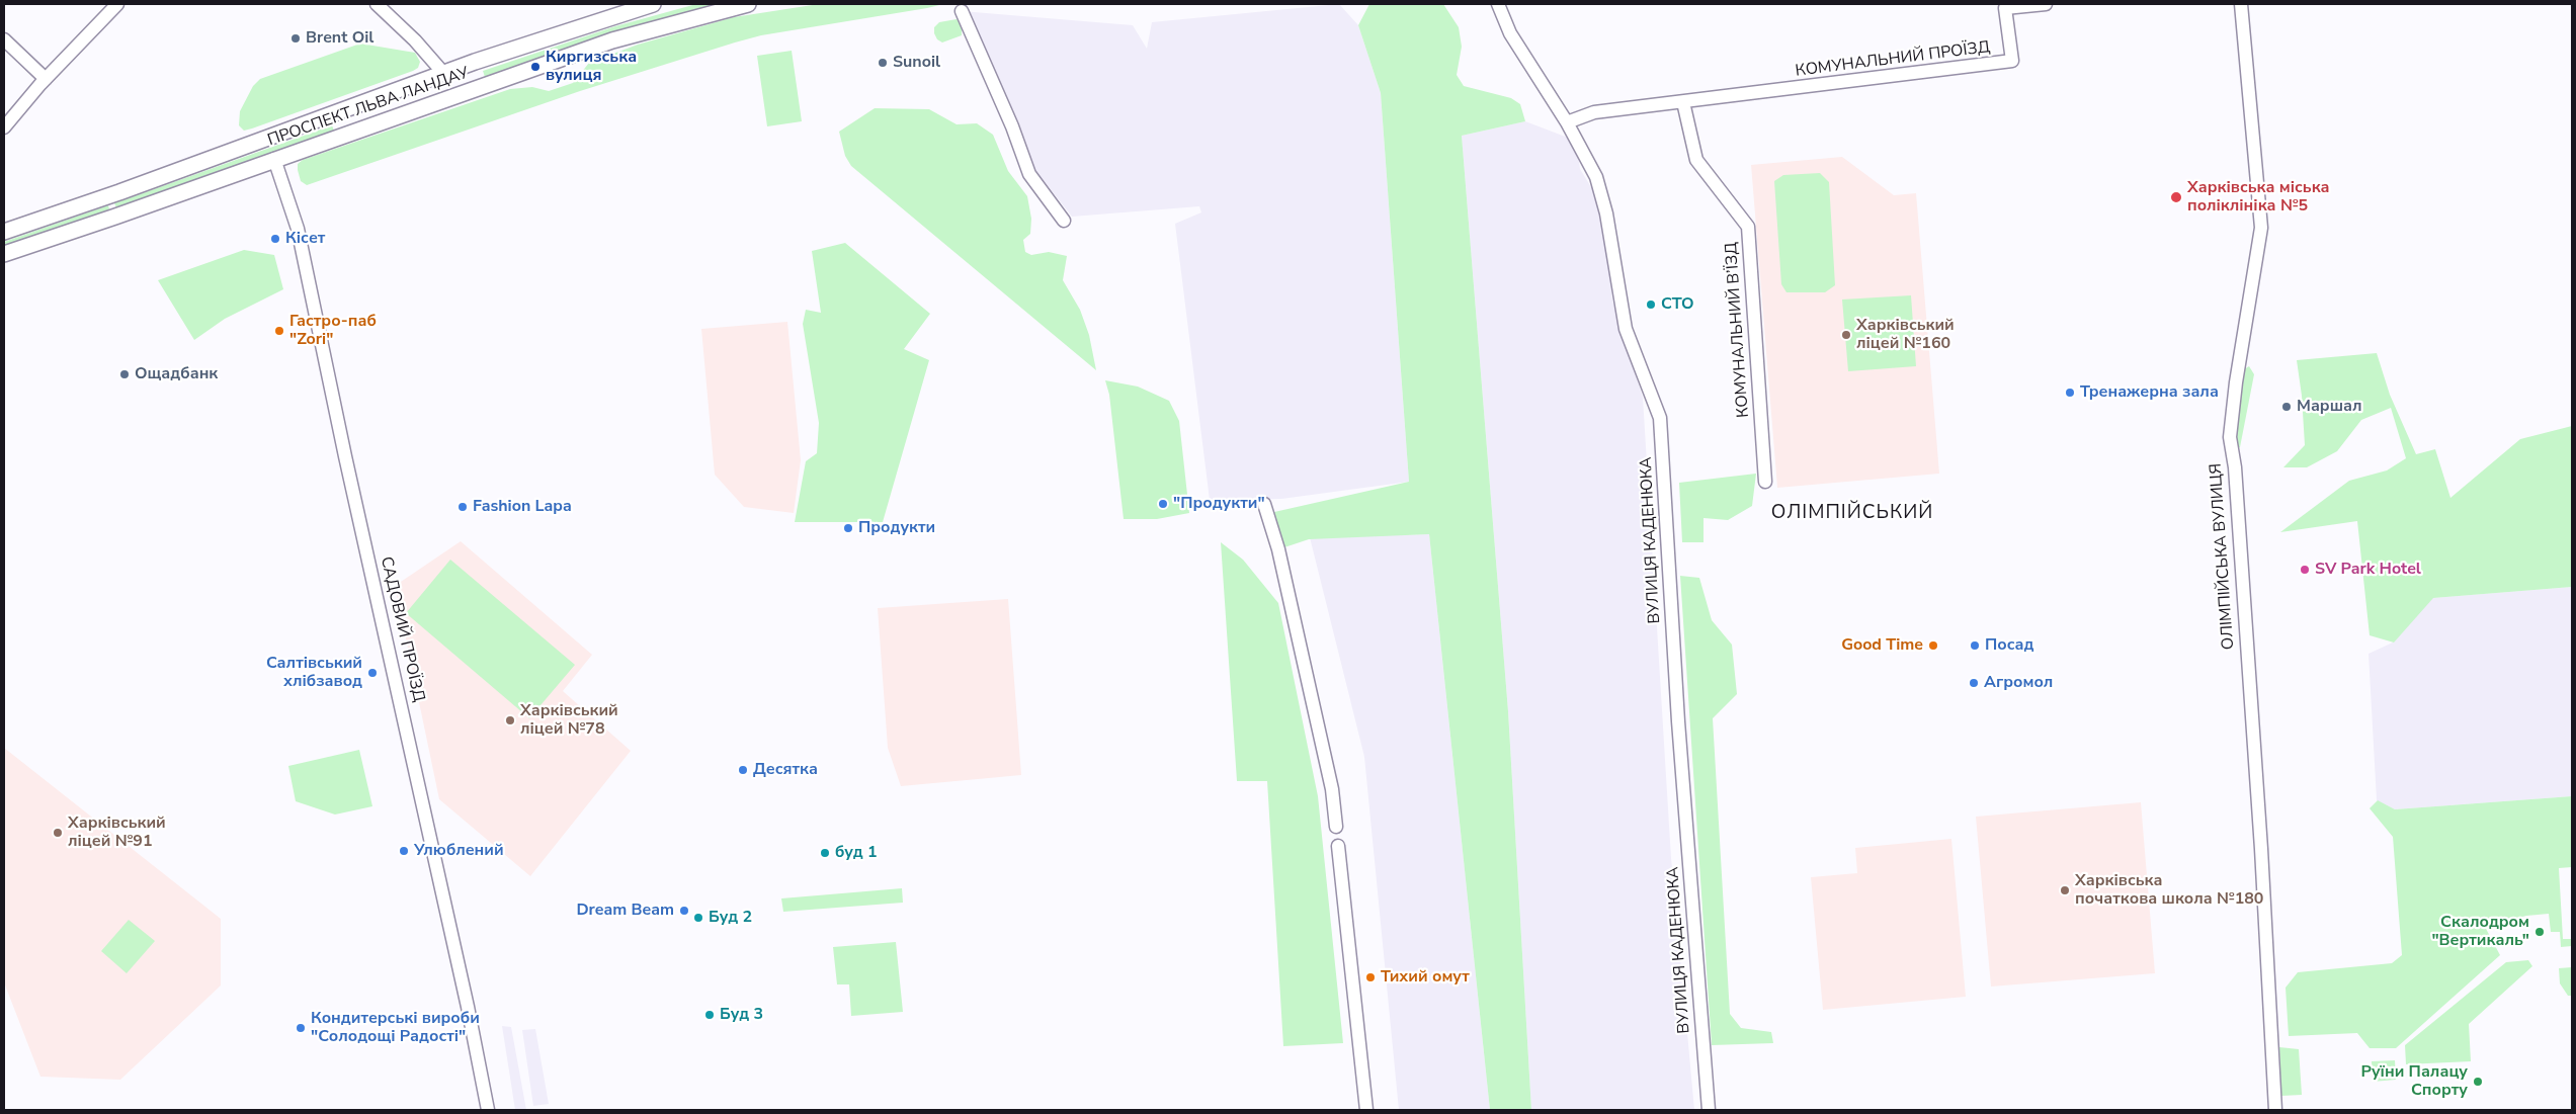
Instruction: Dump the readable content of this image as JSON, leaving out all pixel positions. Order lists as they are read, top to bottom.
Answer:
{
  "streets": {
    "main road": ["ПРОСПЕКТ ЛЬВА ЛАНДАУ"],
    "street": [
      "КОМУНАЛЬНИЙ ПРОЇЗД",
      "КОМУНАЛЬНИЙ В’ЇЗД",
      "ВУЛИЦЯ КАДЕНЮКА",
      "ОЛІМПІЙСЬКА ВУЛИЦЯ",
      "САДОВИЙ ПРОЇЗД"
    ]
  },
  "crossings": [
    ["КОМУНАЛЬНИЙ ПРОЇЗД", "КОМУНАЛЬНИЙ В’ЇЗД"],
    ["ПРОСПЕКТ ЛЬВА ЛАНДАУ", "САДОВИЙ ПРОЇЗД"]
  ],
  "districts": ["ОЛІМПІЙСЬКИЙ"],
  "places": [
    "Brent Oil",
    "Sunoil",
    "Киргизська вулиця",
    "Харківська міська поліклініка №5",
    "Кісет",
    "СТО",
    "Гастро-паб \"Zori\"",
    "Харківський ліцей №160",
    "Ощадбанк",
    "Тренажерна зала",
    "Маршал",
    "\"Продукти\"",
    "Fashion Lapa",
    "Продукти",
    "SV Park Hotel",
    "Good Time",
    "Посад",
    "Салтівський хлібзавод",
    "Агромол",
    "Харківський ліцей №78",
    "Десятка",
    "Харківський ліцей №91",
    "Улюблений",
    "буд 1",
    "Харківська початкова школа №180",
    "Dream Beam",
    "Буд 2",
    "Скалодром \"Вертикаль\"",
    "Тихий омут",
    "Буд 3",
    "Кондитерські вироби \"Солодощі Радості\"",
    "Руїни Палацу Спорту"
  ]
}
